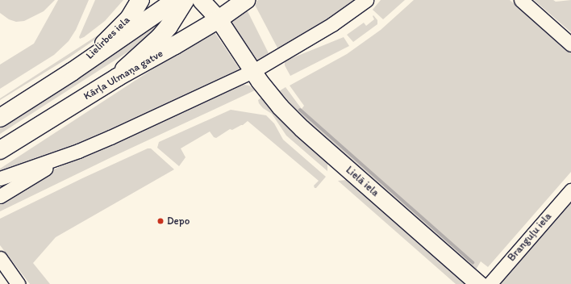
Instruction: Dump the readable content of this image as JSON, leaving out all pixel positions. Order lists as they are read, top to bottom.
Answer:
{
  "streets": {
    "main road": ["Lielirbes iela", "Kārļa Ulmaņa gatve"],
    "street": ["Lielā iela", "Branguļu iela"]
  },
  "crossings": [
    ["Kārļa Ulmaņa gatve", "Lielā iela"]
  ],
  "places": ["Depo"]
}
